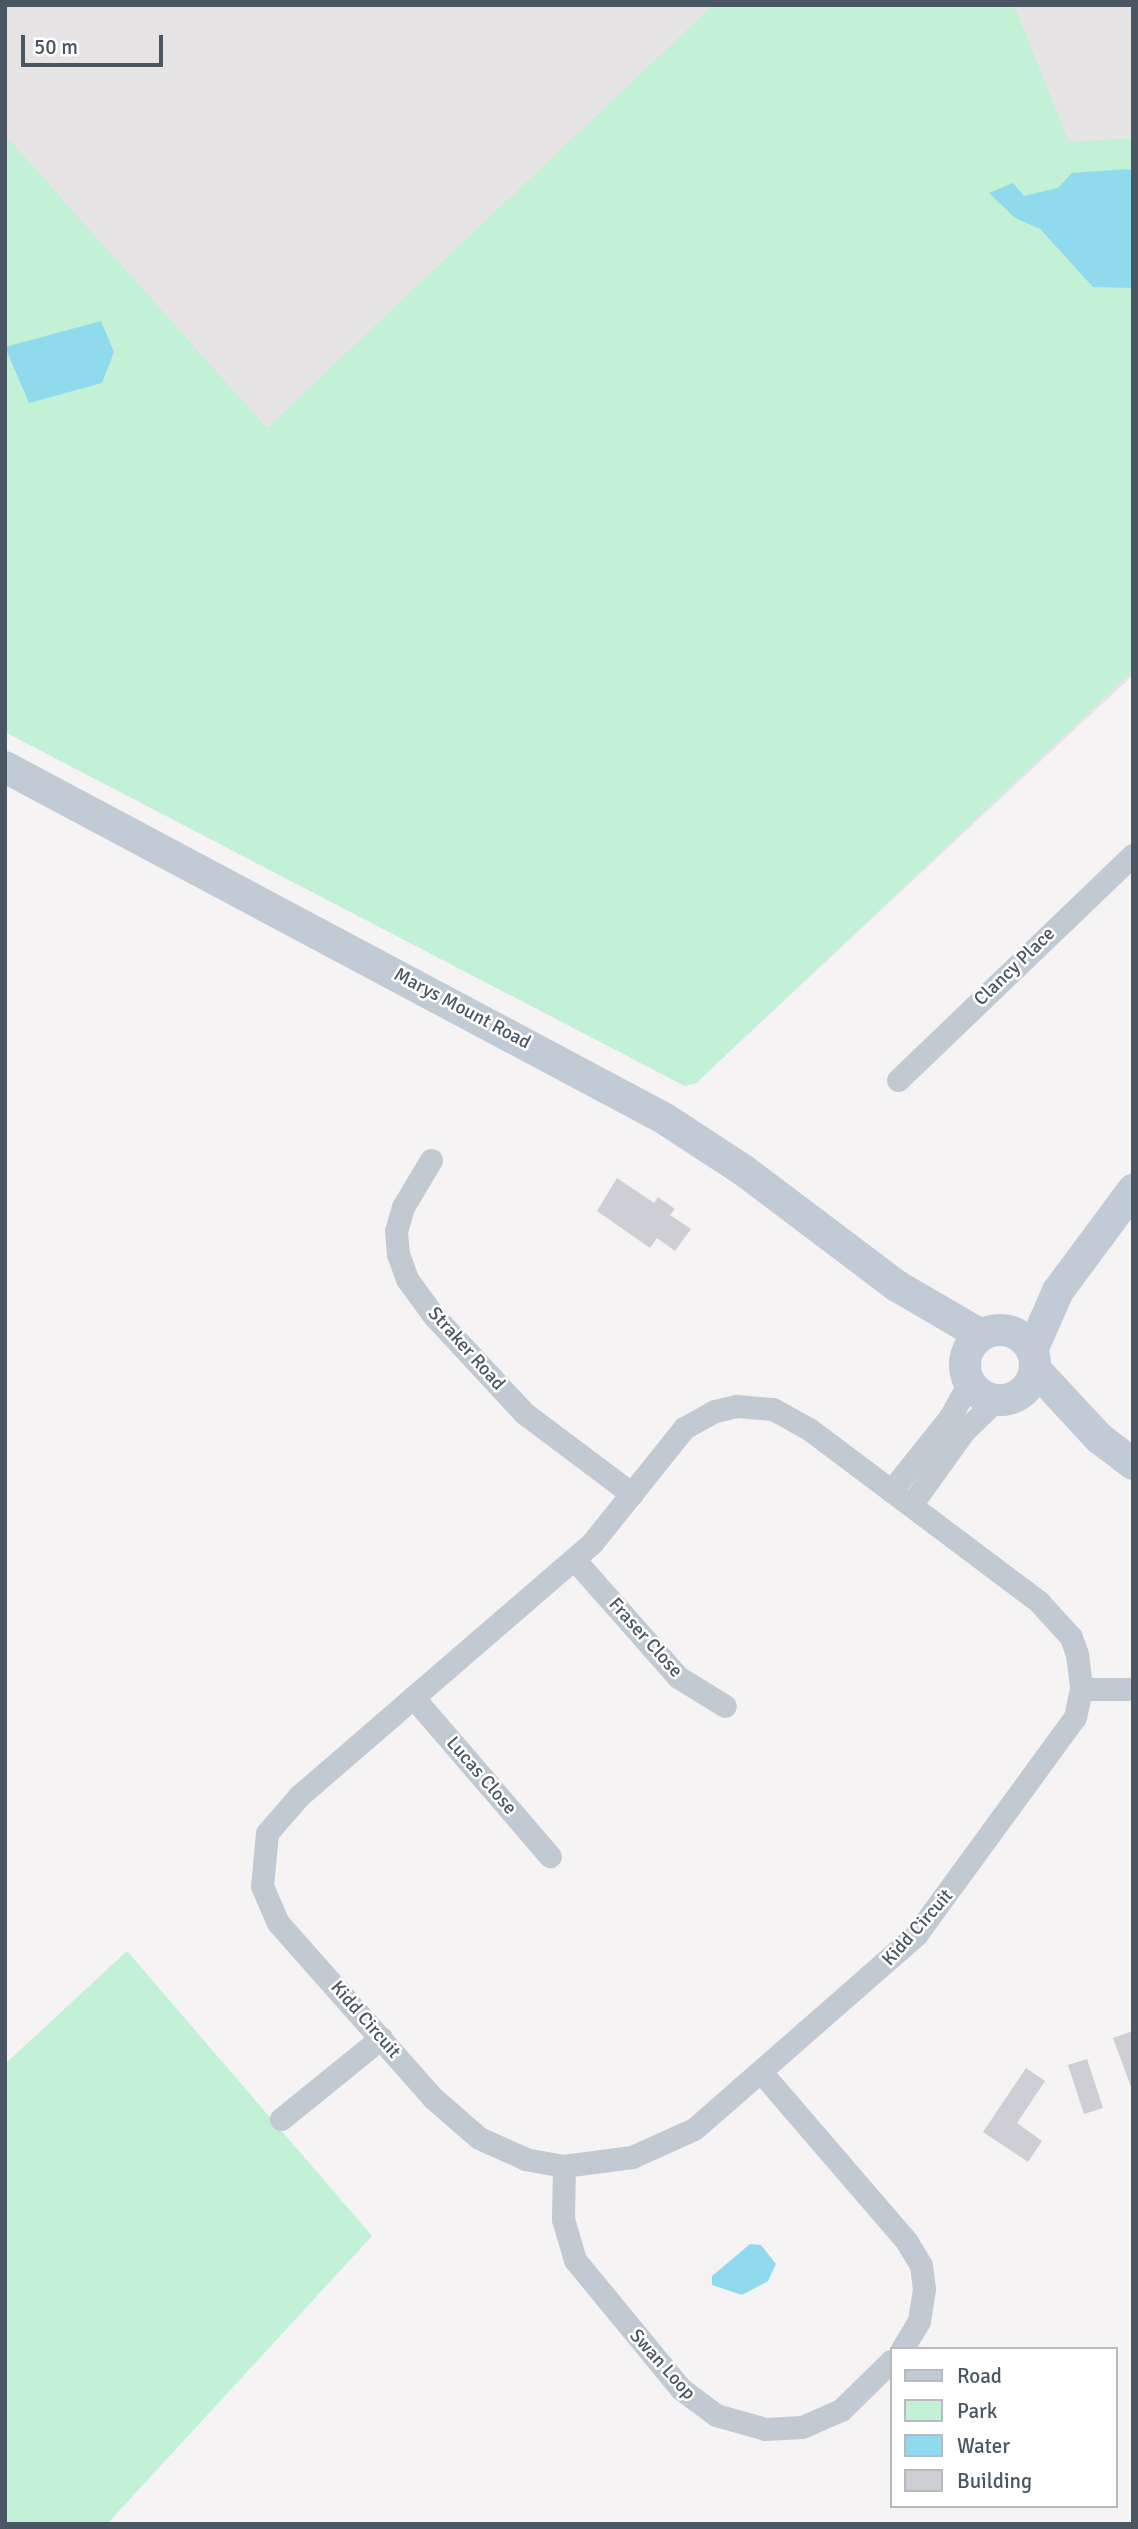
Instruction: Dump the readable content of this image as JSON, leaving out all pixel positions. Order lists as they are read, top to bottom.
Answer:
{
  "streets": {
    "street": [
      "Clancy Place",
      "Marys Mount Road",
      "Straker Road",
      "Fraser Close",
      "Lucas Close",
      "Kidd Circuit",
      "Swan Loop"
    ]
  },
  "crossings": [
    ["Straker Road", "Kidd Circuit"],
    ["Fraser Close", "Kidd Circuit"],
    ["Lucas Close", "Kidd Circuit"],
    ["Kidd Circuit", "Swan Loop"]
  ],
  "legend": [
    "Road",
    "Park",
    "Water",
    "Building"
  ],
  "scale_bar": "50 m"
}
